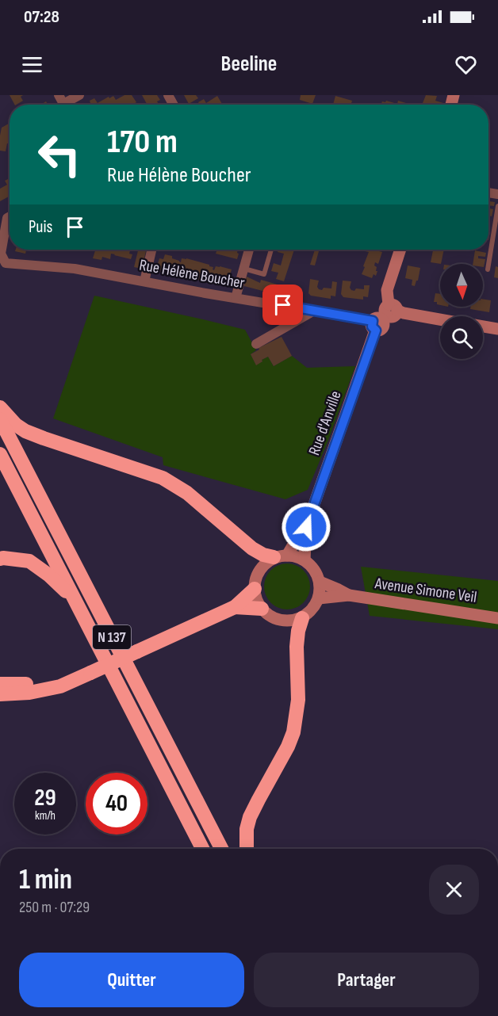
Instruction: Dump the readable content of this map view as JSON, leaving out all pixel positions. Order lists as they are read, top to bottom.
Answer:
{
  "streets": {
    "highway": ["N 137"],
    "street": ["Rue Hélène Boucher", "Rue d'Anville", "Avenue Simone Veil"]
  },
  "crossings": [
    ["Rue Hélène Boucher", "Rue d'Anville"],
    ["Rue d'Anville", "Avenue Simone Veil"]
  ],
  "north": "bottom",
  "page": {
    "status": "07:28",
    "header": "Beeline",
    "turn": ["170 m", "Rue Hélène Boucher"],
    "then": "Puis",
    "speed": "29 km/h",
    "limit": "40",
    "heading": ["1 min", "250 m · 07:29"],
    "buttons": ["Quitter", "Partager"]
  }
}
